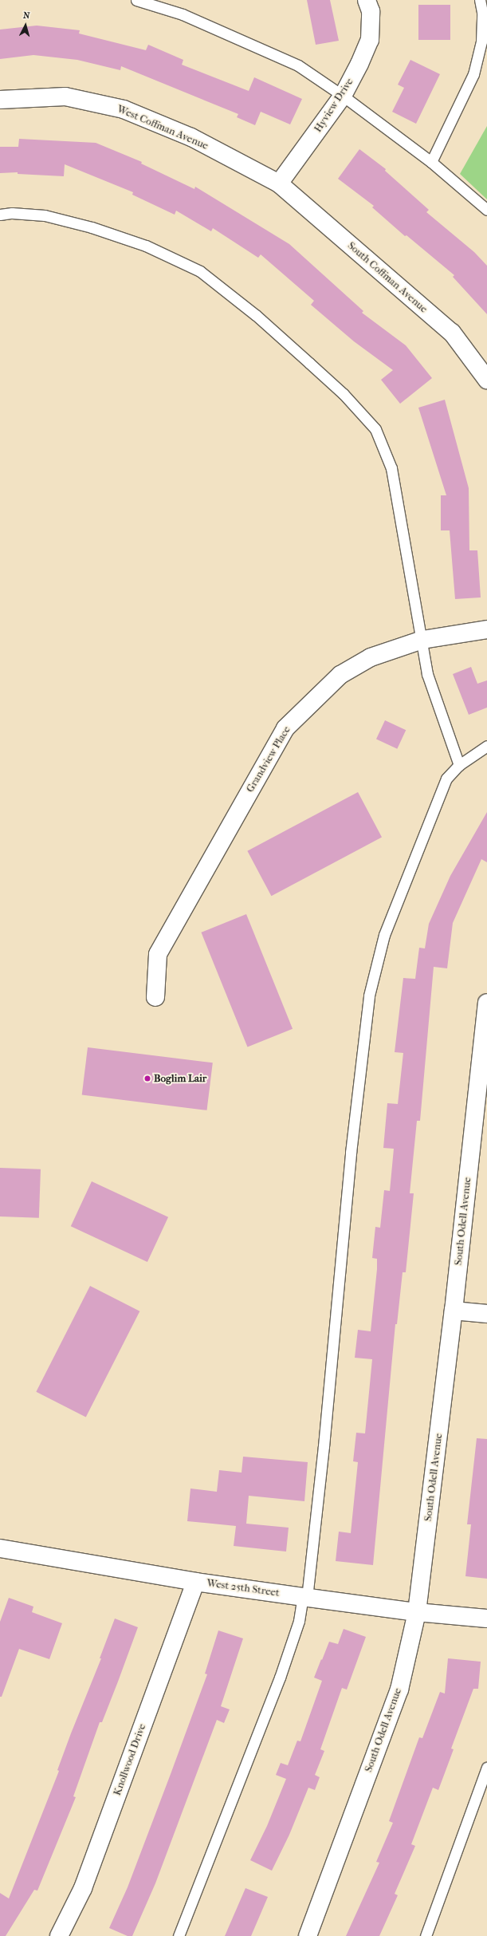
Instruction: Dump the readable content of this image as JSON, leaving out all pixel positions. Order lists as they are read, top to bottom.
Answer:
{
  "streets": {
    "street": [
      "Hyview Drive",
      "West Coffman Avenue",
      "South Coffman Avenue",
      "Grandview Place",
      "South Odell Avenue",
      "West 25th Street",
      "Knollwood Drive"
    ]
  },
  "crossings": [
    ["Hyview Drive", "West Coffman Avenue"],
    ["Hyview Drive", "South Coffman Avenue"],
    ["West Coffman Avenue", "South Coffman Avenue"],
    ["South Odell Avenue", "West 25th Street"],
    ["West 25th Street", "Knollwood Drive"]
  ],
  "places": ["Boglim Lair"],
  "north": "top"
}
